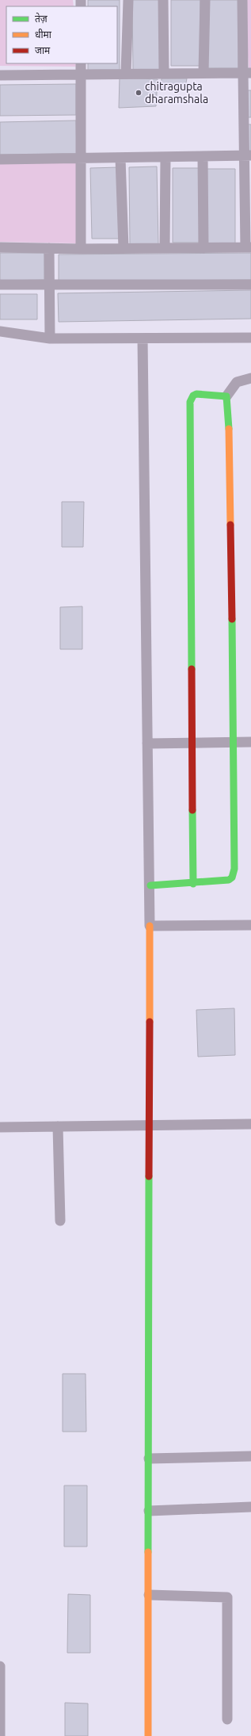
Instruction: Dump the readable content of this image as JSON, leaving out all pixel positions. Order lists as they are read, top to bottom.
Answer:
{
  "places": ["chitragupta dharamshala"],
  "legend": ["तेज़", "धीमा", "जाम"]
}
